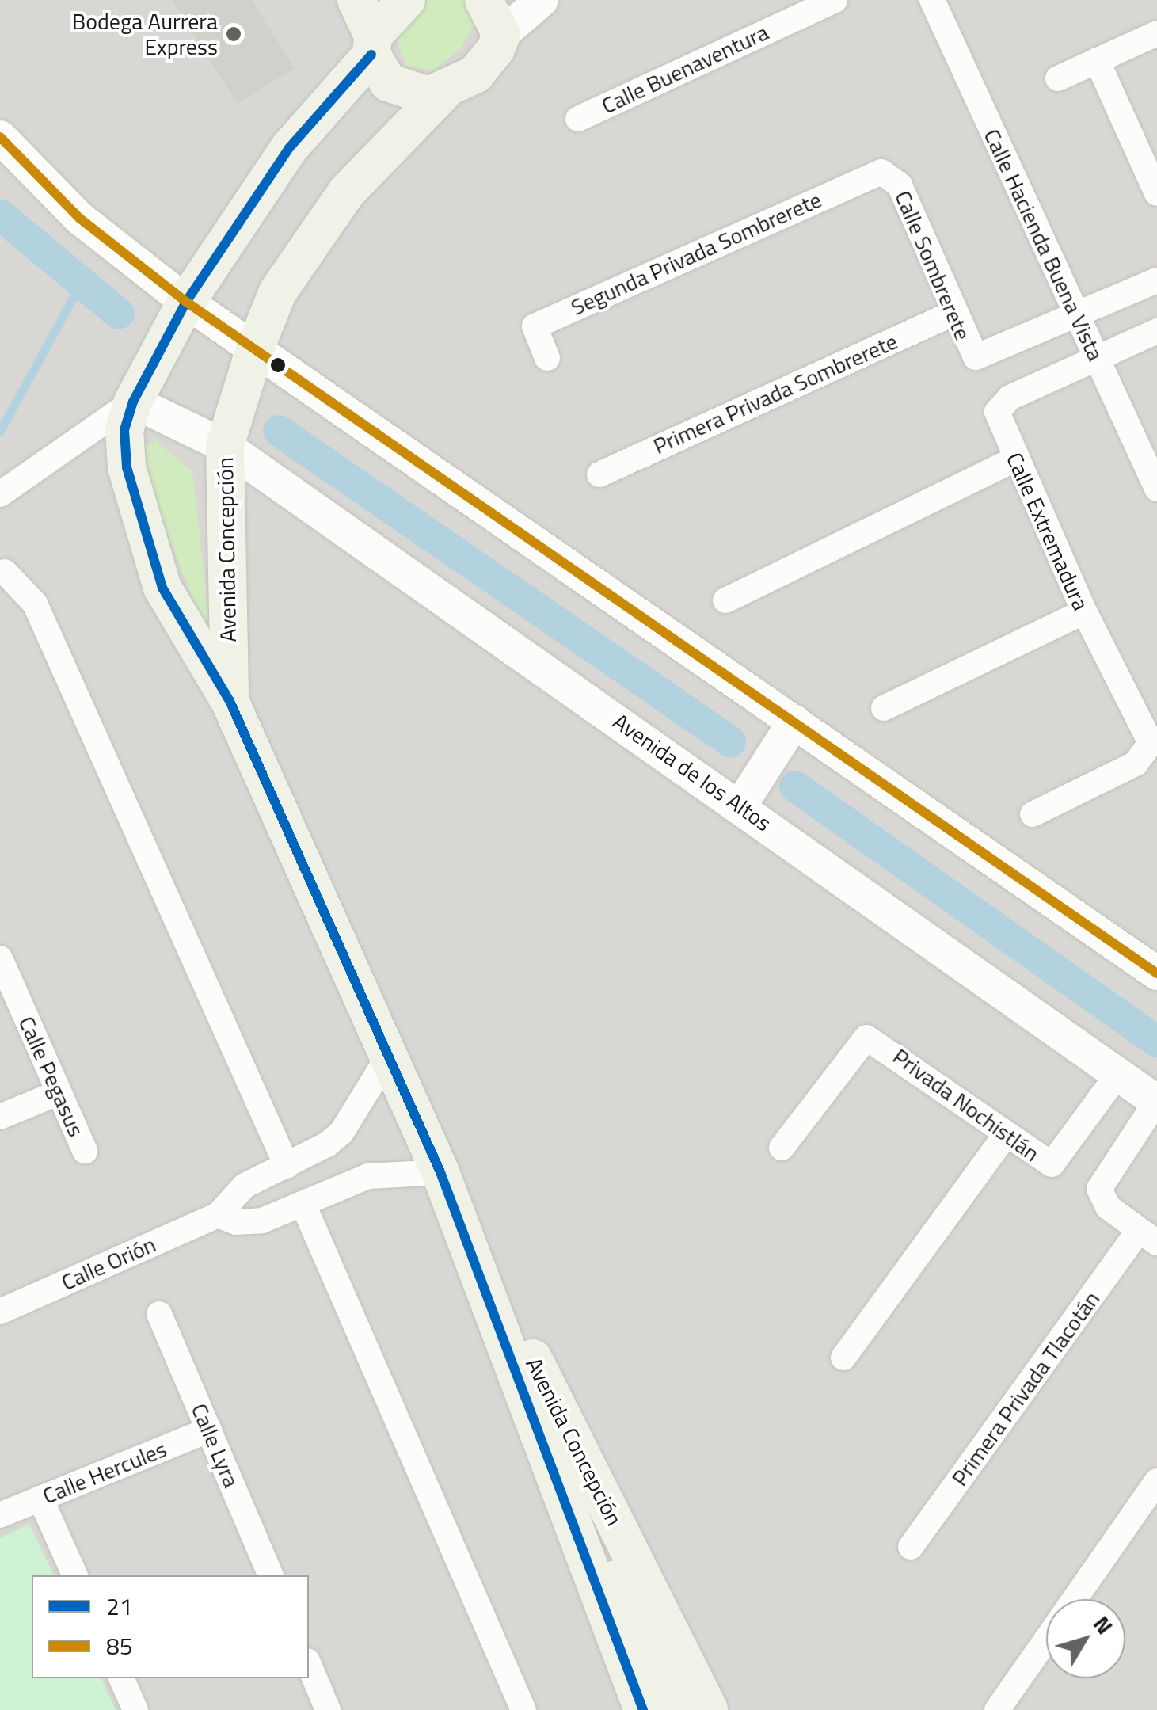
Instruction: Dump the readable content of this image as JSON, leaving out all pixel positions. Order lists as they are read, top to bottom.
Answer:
{
  "streets": {
    "main road": ["Avenida Concepción"],
    "street": [
      "Calle Buenaventura",
      "Calle Hacienda Buena Vista",
      "Segunda Privada Sombrerete",
      "Calle Sombrerete",
      "Primera Privada Sombrerete",
      "Calle Extremadura",
      "Avenida de los Altos",
      "Calle Pegasus",
      "Privada Nochistlán",
      "Calle Orión",
      "Primera Privada Tlacotán",
      "Calle Lyra",
      "Calle Hercules"
    ]
  },
  "crossings": [
    ["Calle Hacienda Buena Vista", "Calle Sombrerete"],
    ["Calle Hacienda Buena Vista", "Calle Extremadura"],
    ["Segunda Privada Sombrerete", "Calle Sombrerete"],
    ["Calle Sombrerete", "Primera Privada Sombrerete"],
    ["Avenida Concepción", "Avenida de los Altos"],
    ["Avenida Concepción", "Calle Orión"],
    ["Avenida de los Altos", "Privada Nochistlán"],
    ["Calle Lyra", "Calle Hercules"]
  ],
  "places": ["Bodega Aurrera Express"],
  "lines": ["transit line 21", "transit line 85"],
  "legend": ["21", "85"],
  "north": "top right"
}
